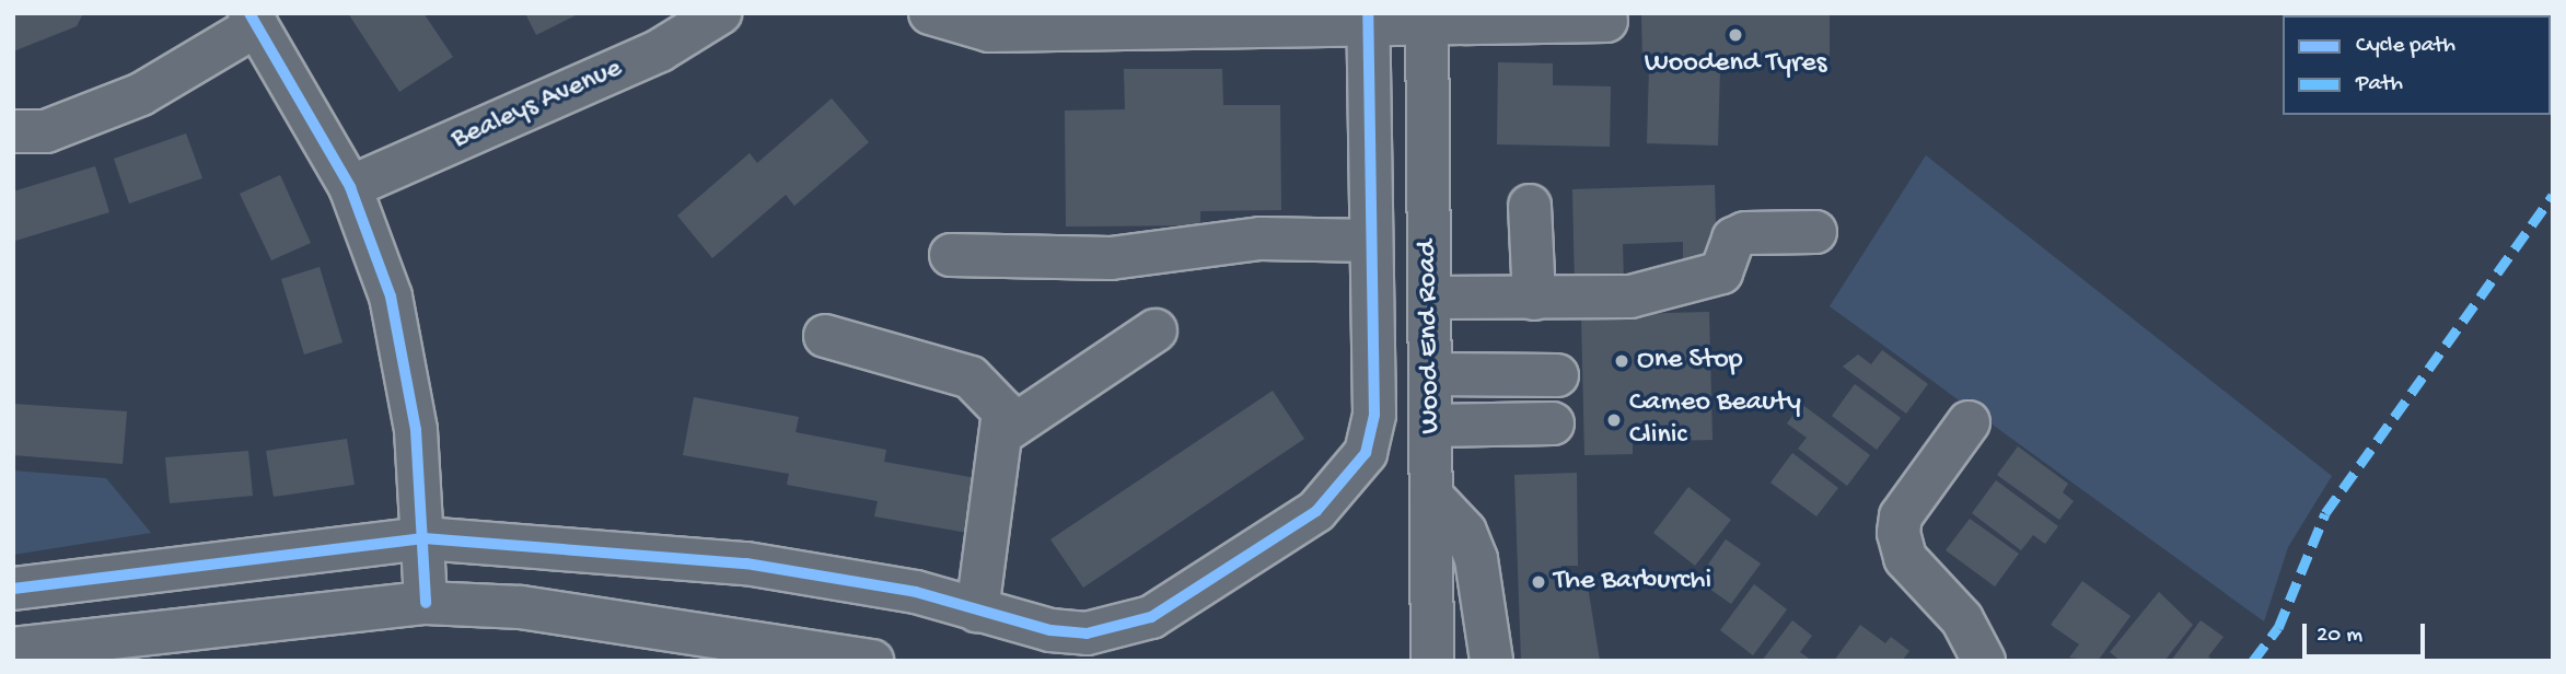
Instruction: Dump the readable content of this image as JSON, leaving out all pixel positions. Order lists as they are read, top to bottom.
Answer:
{
  "streets": {
    "street": ["Bealeys Avenue", "Wood End Road"]
  },
  "places": [
    "Woodend Tyres",
    "One Stop",
    "Cameo Beauty Clinic",
    "The Barburchi"
  ],
  "legend": ["Cycle path", "Path"],
  "scale_bar": "20 m"
}
